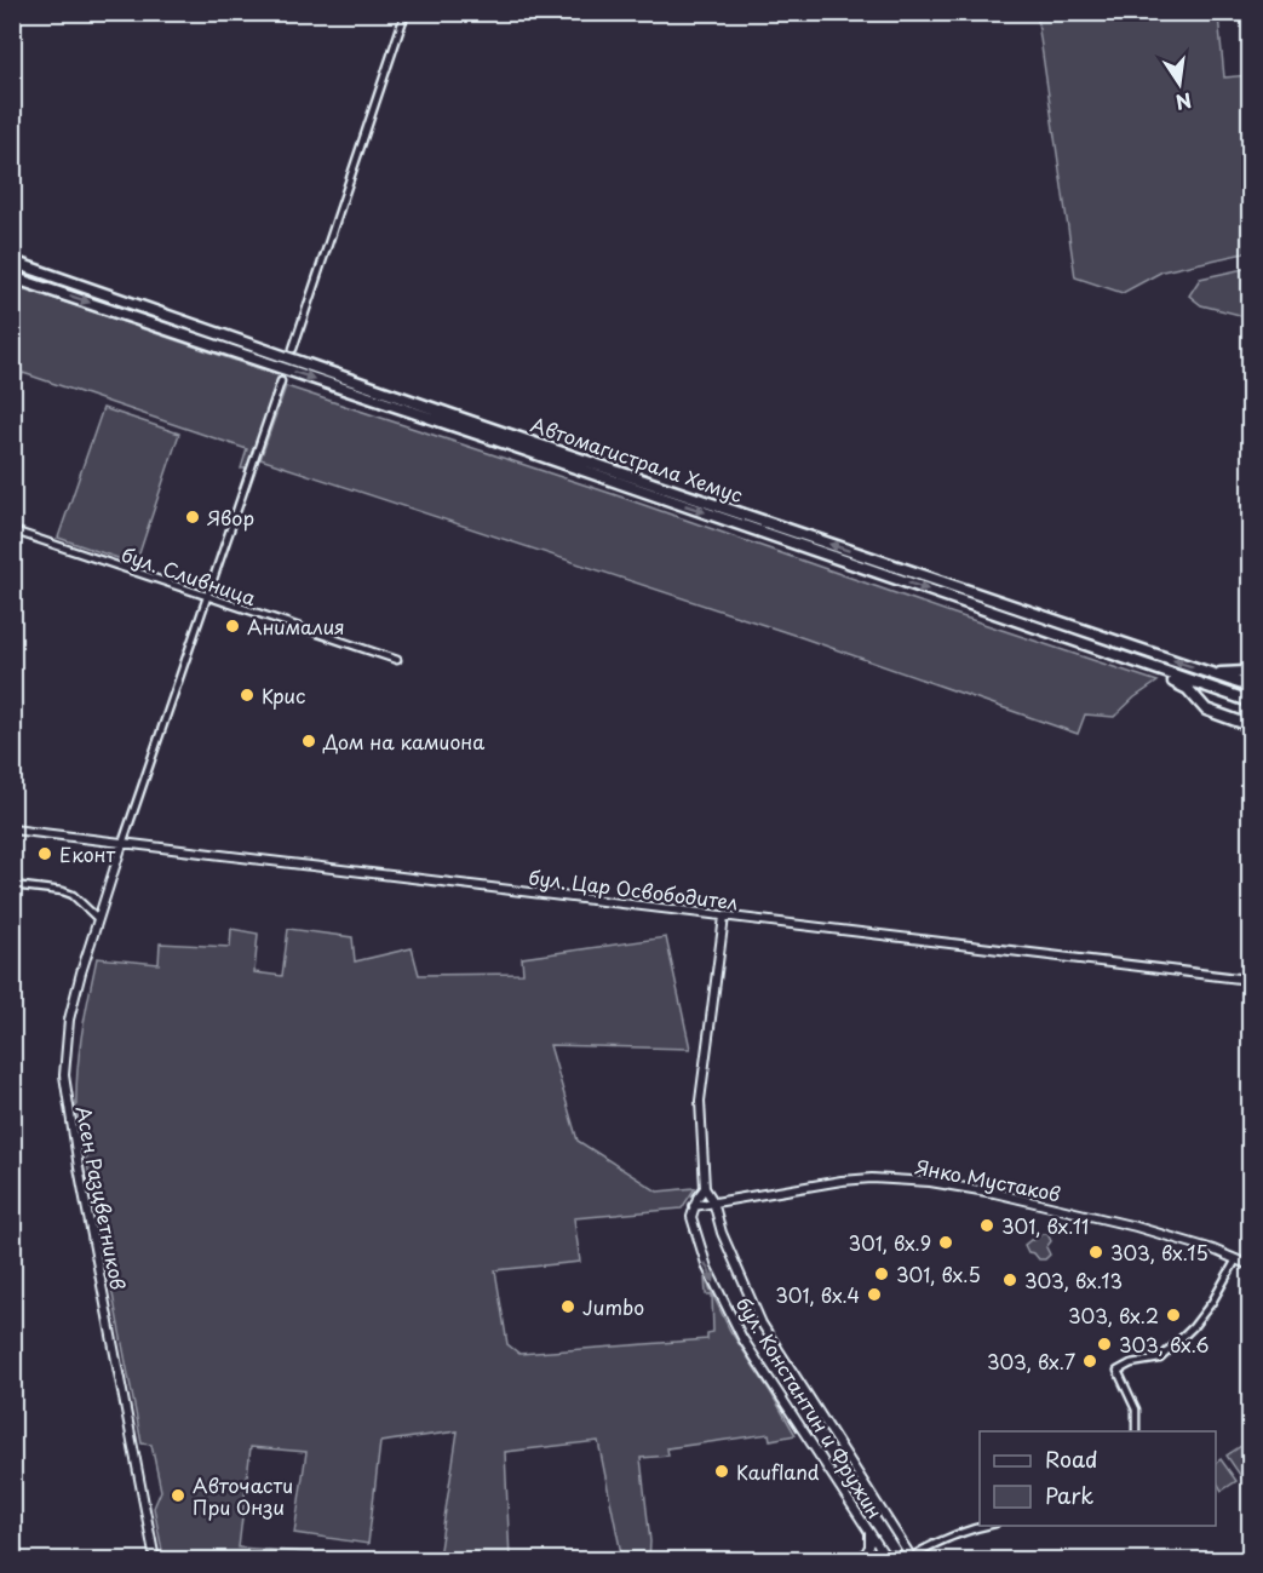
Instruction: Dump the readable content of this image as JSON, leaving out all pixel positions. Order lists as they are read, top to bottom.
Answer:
{
  "streets": {
    "highway": ["Автомагистрала Хемус"],
    "street": [
      "бул. Сливница",
      "бул. Цар Освободител",
      "Янко Мустаков",
      "Асен Разцветников",
      "бул. Константин и Фружин"
    ]
  },
  "crossings": [
    ["бул. Цар Освободител", "Асен Разцветников"],
    ["бул. Цар Освободител", "бул. Константин и Фружин"],
    ["Янко Мустаков", "бул. Константин и Фружин"]
  ],
  "places": [
    "Явор",
    "Анималия",
    "Крис",
    "Дом на камиона",
    "Еконт",
    "301, вх.11",
    "301, вх.9",
    "303, вх.15",
    "301, вх.5",
    "303, вх.13",
    "301, вх.4",
    "Jumbo",
    "303, вх.2",
    "303, вх.6",
    "303, вх.7",
    "Kaufland",
    "Авточасти При Онзи"
  ],
  "legend": ["Road", "Park"],
  "north": "bottom"
}
